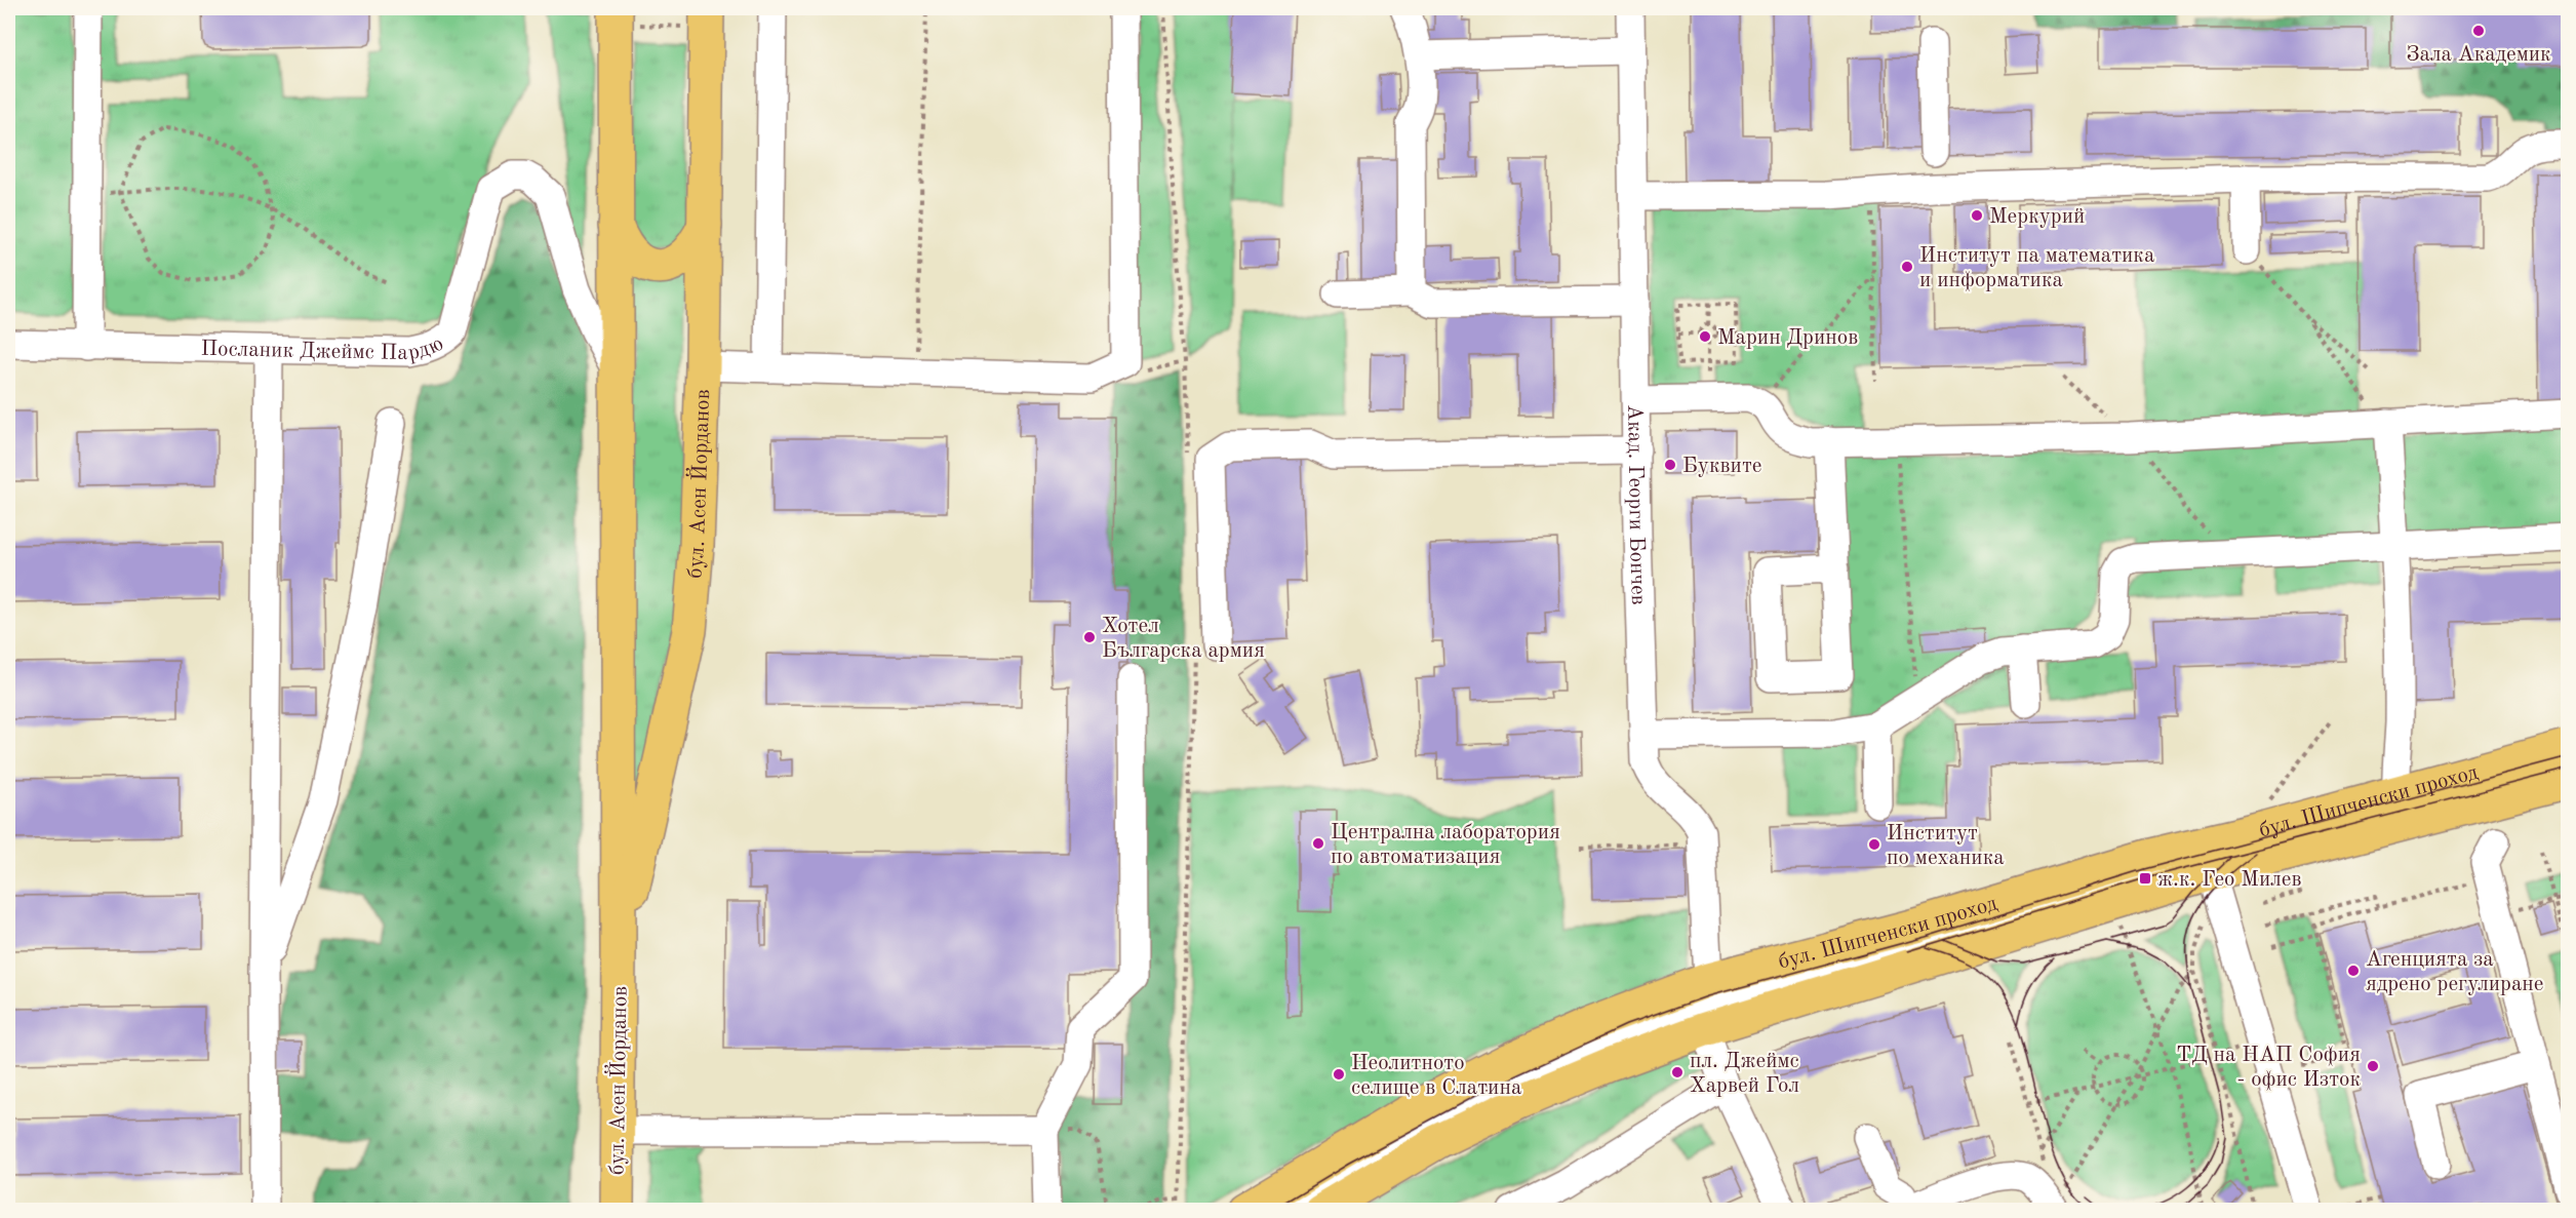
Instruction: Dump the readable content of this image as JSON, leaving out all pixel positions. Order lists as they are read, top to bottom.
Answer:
{
  "streets": {
    "main road": ["бул. Асен Йорданов", "бул. Шипченски проход"],
    "street": ["Посланик Джеймс Пардю", "Акад. Георги Бончев"]
  },
  "crossings": [
    ["Посланик Джеймс Пардю", "бул. Асен Йорданов"],
    ["Акад. Георги Бончев", "бул. Шипченски проход"]
  ],
  "places": {
    "other": [
      "Зала Академик",
      "Меркурий",
      "Институт па математика и информатика",
      "Марин Дринов",
      "Буквите",
      "Хотел Българска армия",
      "Централна лаборатория по автоматизация",
      "Институт по механика",
      "Агенцията за ядрено регулиране",
      "ТД на НАП София - офис Изток",
      "пл. Джеймс Харвей Гол",
      "Неолитното селище в Слатина"
    ],
    "transit": ["ж.к. Гео Милев"]
  }
}
